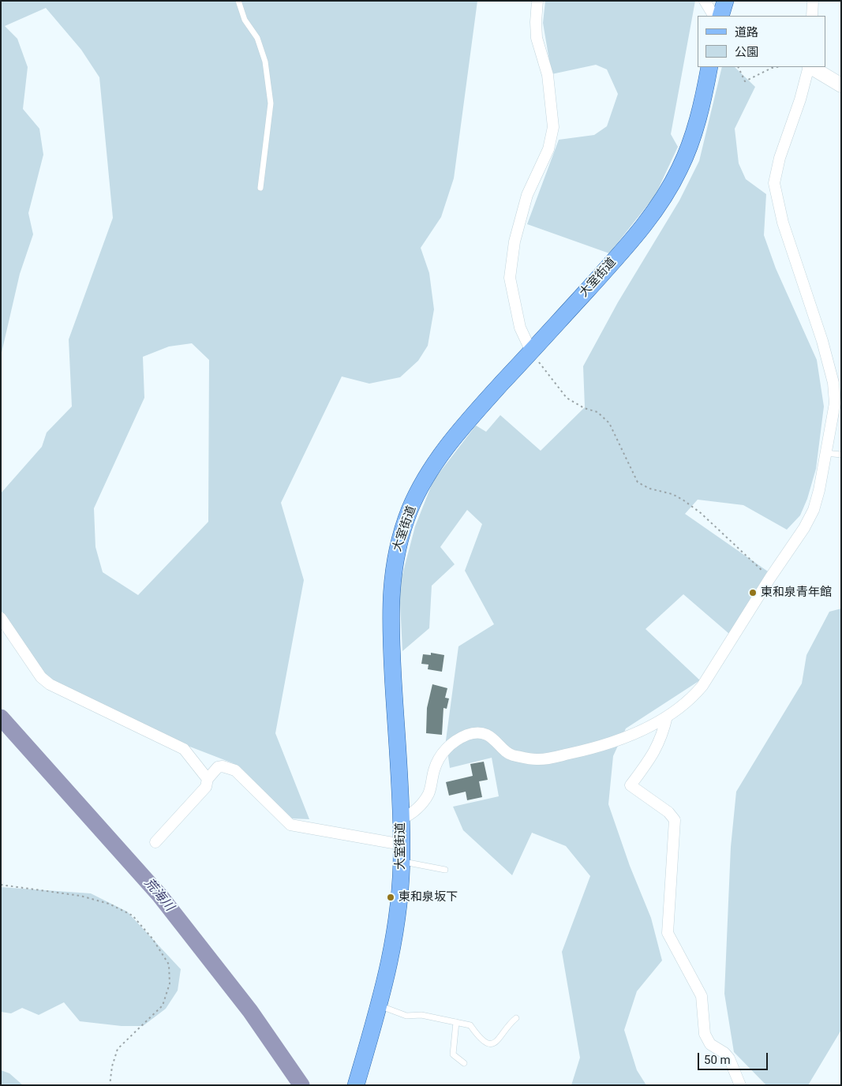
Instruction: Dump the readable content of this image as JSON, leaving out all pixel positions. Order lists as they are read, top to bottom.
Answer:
{
  "streets": {
    "main road": ["大室街道"]
  },
  "water": ["荒海川"],
  "places": ["東和泉青年館", "東和泉坂下"],
  "legend": ["道路", "公園"],
  "scale_bar": "50 m"
}
